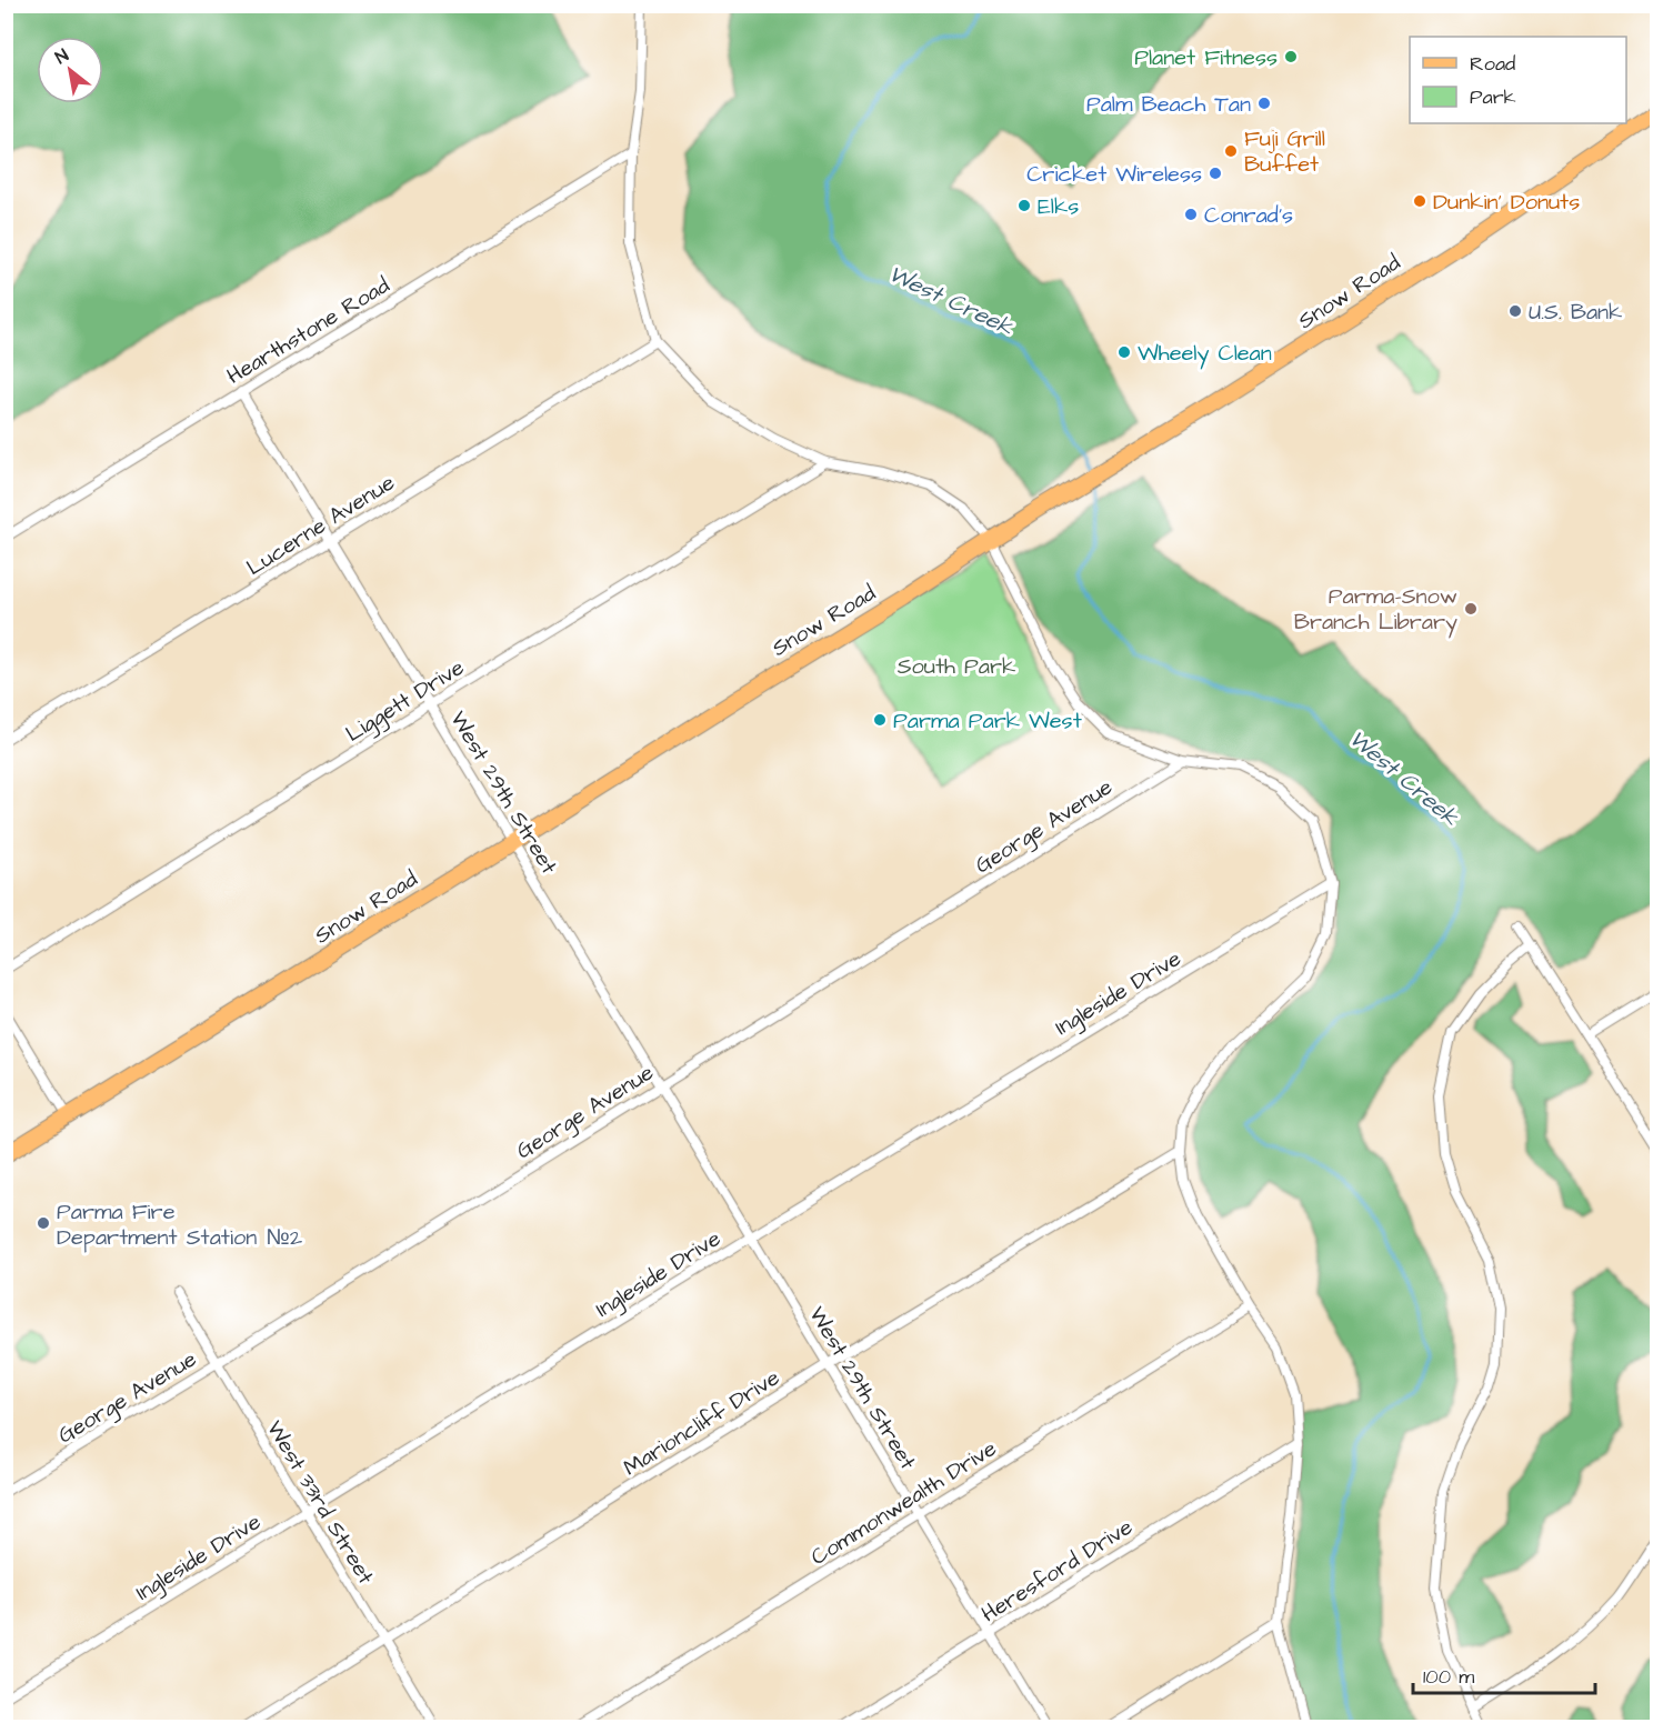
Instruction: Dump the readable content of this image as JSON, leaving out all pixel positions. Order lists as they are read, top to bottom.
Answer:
{
  "streets": {
    "main road": ["Snow Road"],
    "street": [
      "Hearthstone Road",
      "Lucerne Avenue",
      "Liggett Drive",
      "West 29th Street",
      "George Avenue",
      "Ingleside Drive",
      "Marioncliff Drive",
      "West 33rd Street",
      "Commonwealth Drive",
      "Heresford Drive"
    ]
  },
  "crossings": [
    ["Snow Road", "West 29th Street"],
    ["Hearthstone Road", "West 29th Street"],
    ["Lucerne Avenue", "West 29th Street"],
    ["Liggett Drive", "West 29th Street"],
    ["West 29th Street", "George Avenue"],
    ["West 29th Street", "Ingleside Drive"],
    ["West 29th Street", "Marioncliff Drive"],
    ["West 29th Street", "Commonwealth Drive"],
    ["West 29th Street", "Heresford Drive"],
    ["George Avenue", "West 33rd Street"],
    ["Ingleside Drive", "West 33rd Street"],
    ["Marioncliff Drive", "West 33rd Street"]
  ],
  "water": ["West Creek"],
  "parks": ["South Park"],
  "places": [
    "Planet Fitness",
    "Palm Beach Tan",
    "Fuji Grill Buffet",
    "Cricket Wireless",
    "Dunkin' Donuts",
    "Elks",
    "Conrad's",
    "U.S. Bank",
    "Wheely Clean",
    "Parma-Snow Branch Library",
    "Parma Park West",
    "Parma Fire Department Station №2"
  ],
  "legend": ["Road", "Park"],
  "scale_bar": "100 m",
  "north": "top left"
}
